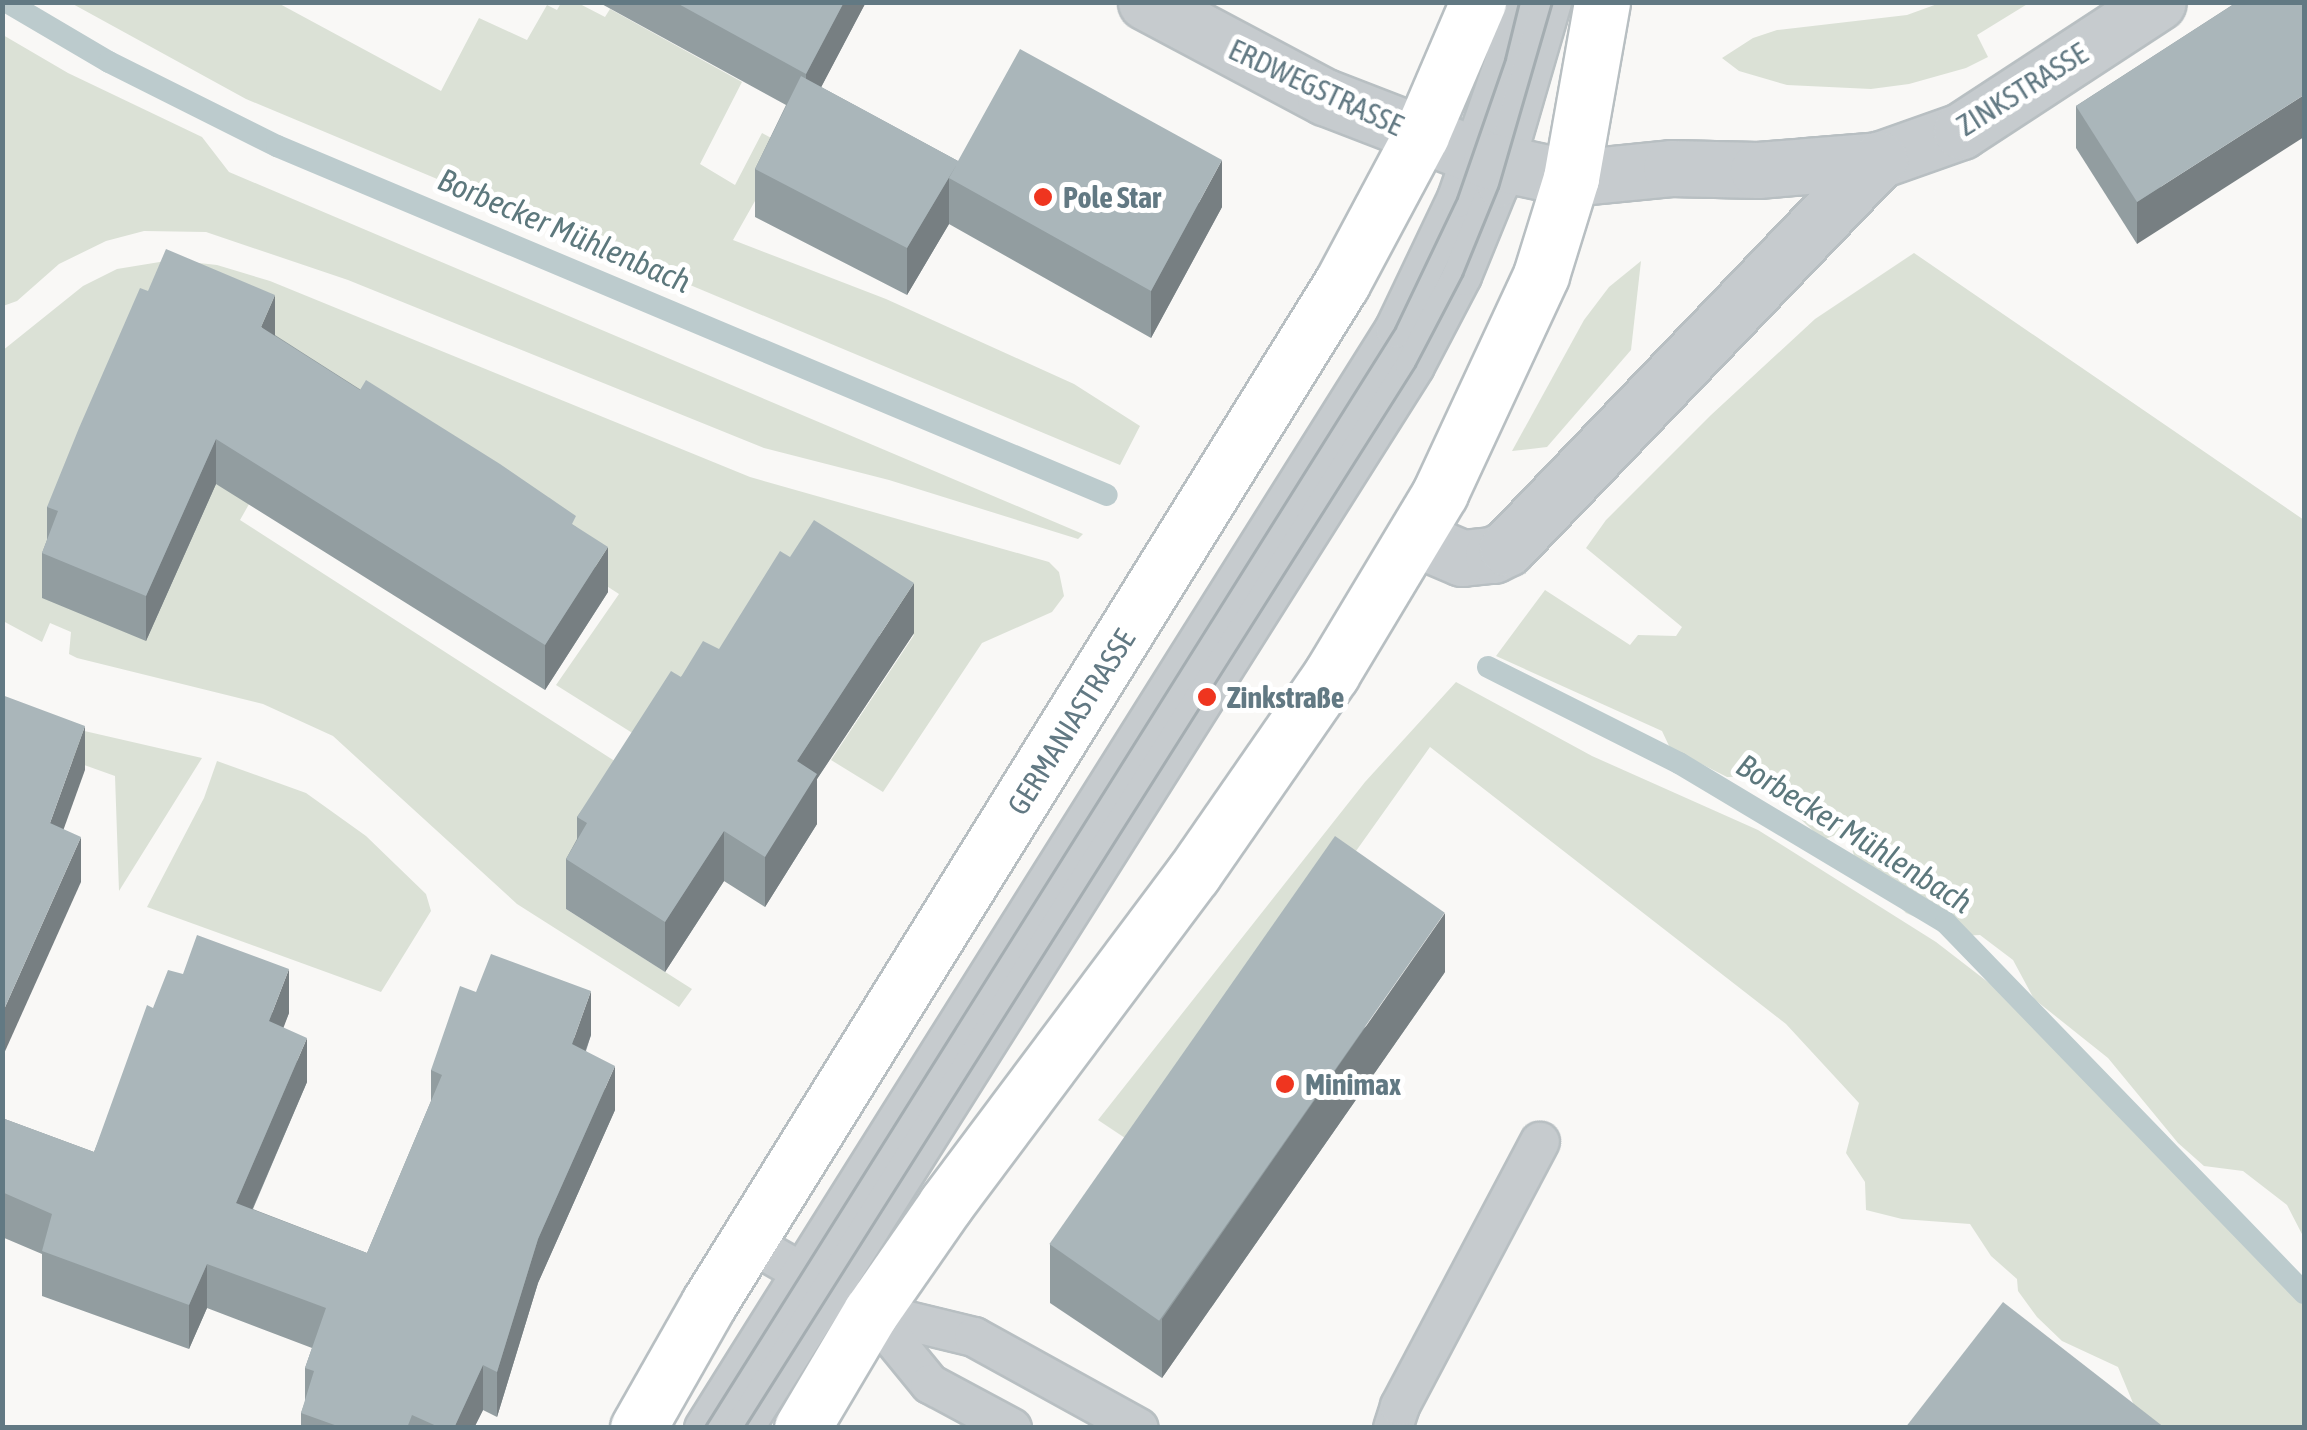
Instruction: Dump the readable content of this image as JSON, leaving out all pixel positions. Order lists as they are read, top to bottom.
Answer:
{
  "streets": {
    "main road": ["GERMANIASTRASSE"],
    "street": ["ERDWEGSTRASSE", "ZINKSTRASSE"]
  },
  "crossings": [
    ["ERDWEGSTRASSE", "ZINKSTRASSE"],
    ["ERDWEGSTRASSE", "GERMANIASTRASSE"]
  ],
  "water": ["Borbecker Mühlenbach"],
  "places": ["Pole Star", "Zinkstraße", "Minimax"]
}
